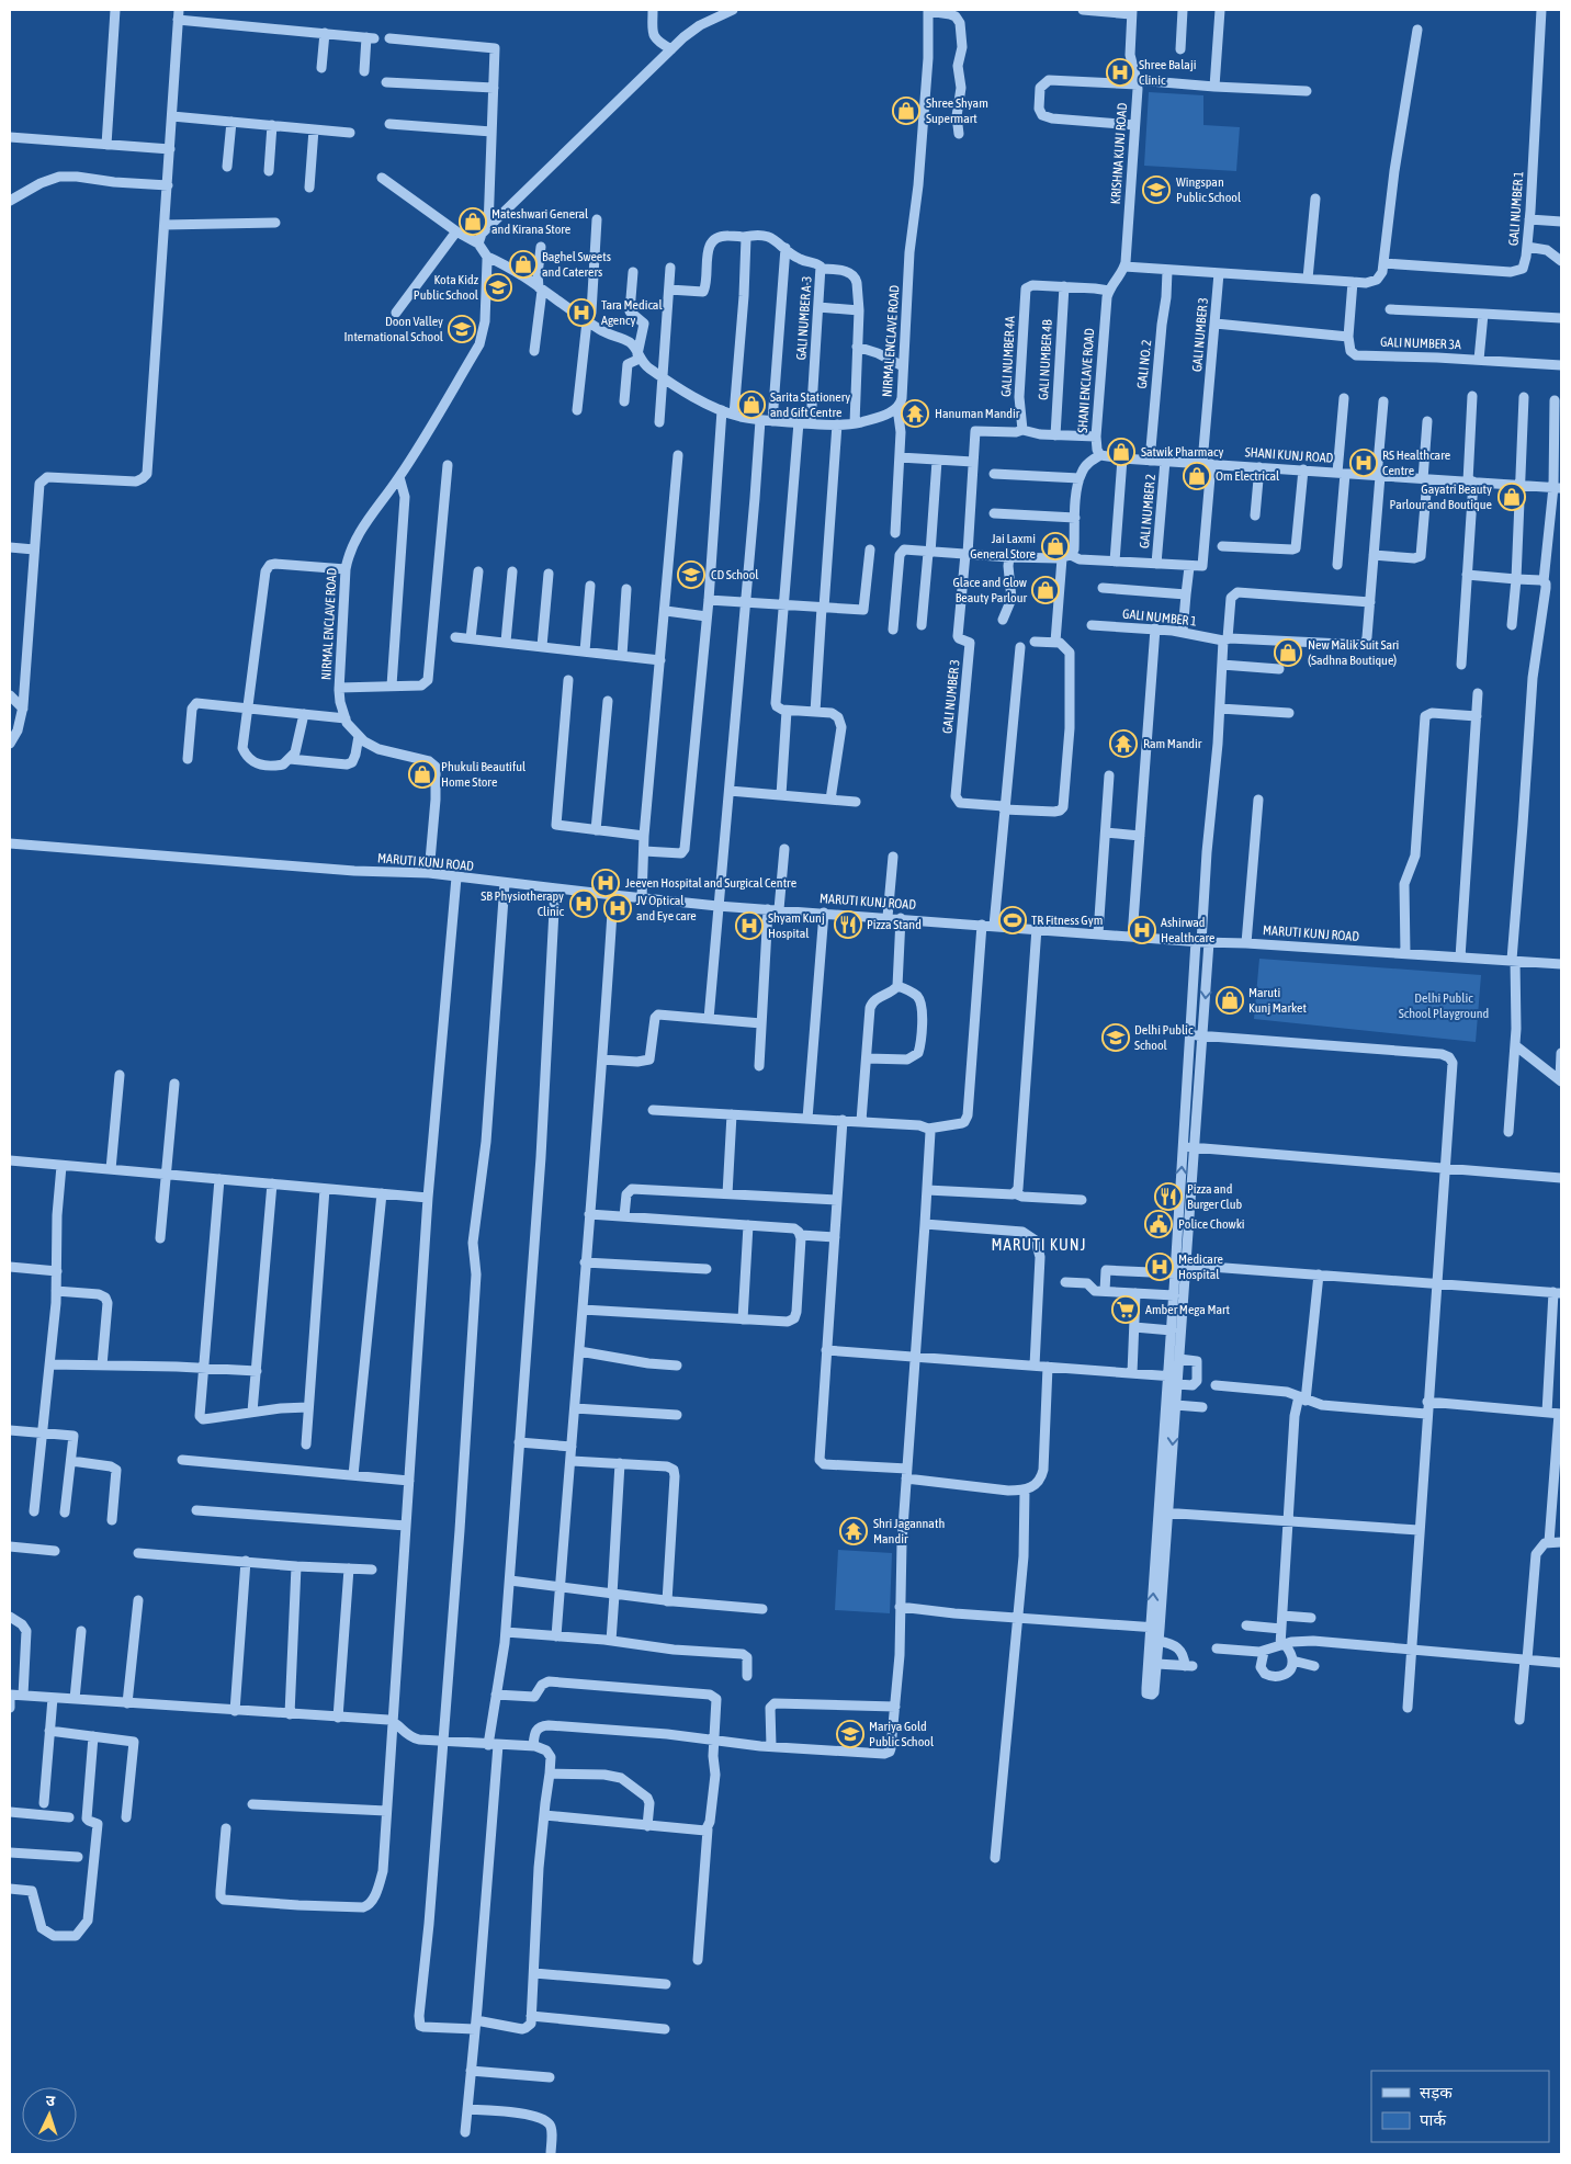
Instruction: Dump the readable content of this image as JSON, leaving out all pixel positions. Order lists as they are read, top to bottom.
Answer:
{
  "streets": {
    "street": [
      "KRISHNA KUNJ ROAD",
      "GALI NUMBER 1",
      "GALI NUMBER A-3",
      "GALI NUMBER 3",
      "NIRMAL ENCLAVE ROAD",
      "GALI NUMBER 3A",
      "GALI NUMBER 4A",
      "GALI NUMBER 4B",
      "GALI NO. 2",
      "SHANI ENCLAVE ROAD",
      "SHANI KUNJ ROAD",
      "GALI NUMBER 2",
      "MARUTI KUNJ ROAD"
    ]
  },
  "crossings": [
    ["KRISHNA KUNJ ROAD", "SHANI ENCLAVE ROAD"],
    ["GALI NUMBER A-3", "NIRMAL ENCLAVE ROAD"],
    ["GALI NUMBER 3", "SHANI KUNJ ROAD"],
    ["NIRMAL ENCLAVE ROAD", "MARUTI KUNJ ROAD"],
    ["GALI NUMBER 4A", "GALI NUMBER 4B"]
  ],
  "districts": ["MARUTI KUNJ"],
  "parks": ["Delhi Public School Playground"],
  "places": {
    "hospital": [
      "Shree Balaji Clinic",
      "Tara Medical Agency",
      "RS Healthcare Centre",
      "Jeeven Hospital and Surgical Centre",
      "SB Physiotherapy Clinic",
      "JV Optical and Eye care",
      "Shyam Kunj Hospital",
      "Ashirwad Healthcare",
      "Medicare Hospital"
    ],
    "shop": [
      "Shree Shyam Supermart",
      "Mateshwari General and Kirana Store",
      "Baghel Sweets and Caterers",
      "Sarita Stationery and Gift Centre",
      "Satwik Pharmacy",
      "Om Electrical",
      "Gayatri Beauty Parlour and Boutique",
      "Jai Laxmi General Store",
      "Glace and Glow Beauty Parlour",
      "New Malik Suit Sari (Sadhna Boutique)",
      "Phukuli Beautiful Home Store",
      "Maruti Kunj Market"
    ],
    "school or university": [
      "Wingspan Public School",
      "Kota Kidz Public School",
      "Doon Valley International School",
      "CD School",
      "Delhi Public School",
      "Mariya Gold Public School"
    ],
    "temple": ["Hanuman Mandir", "Ram Mandir", "Shri Jagannath Mandir"],
    "sports": ["TR Fitness Gym"],
    "restaurant": ["Pizza Stand", "Pizza and Burger Club"],
    "public building": ["Police Chowki"],
    "supermarket": ["Amber Mega Mart"]
  },
  "legend": ["सड़क", "पार्क"],
  "north": "top"
}
